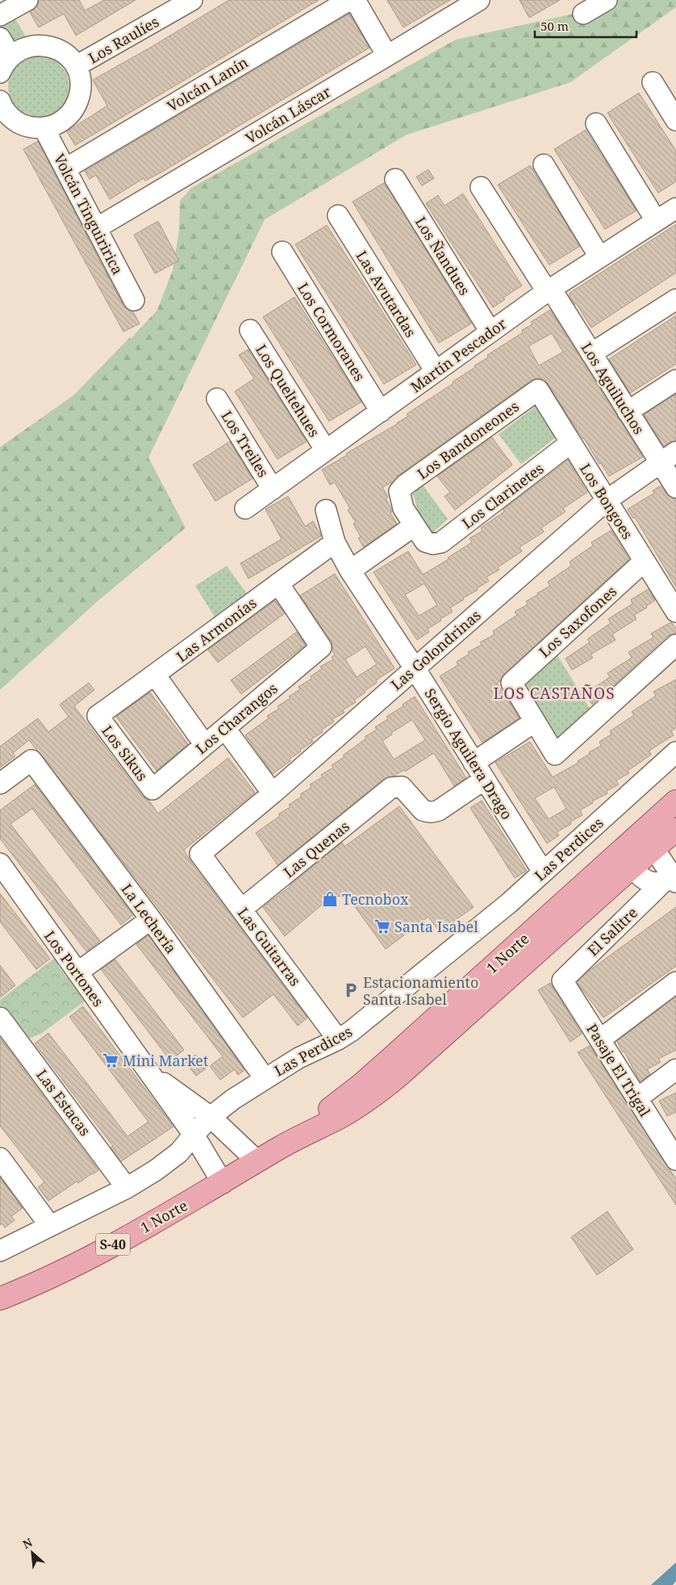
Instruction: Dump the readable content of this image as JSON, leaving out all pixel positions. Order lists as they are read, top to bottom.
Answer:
{
  "streets": {
    "main road": ["1 Norte", "S-40"],
    "street": [
      "Los Raulíes",
      "Volcán Lanín",
      "Volcán Láscar",
      "Volcán Tinguiririca",
      "Los Ñandues",
      "Las Avutardas",
      "Los Cormoranes",
      "Martín Pescador",
      "Los Aguiluchos",
      "Los Queltehues",
      "Los Bandoneones",
      "Los Treiles",
      "Los Clarinetes",
      "Los Bongoes",
      "Los Saxofones",
      "Las Armonías",
      "Las Golondrinas",
      "Los Charangos",
      "Los Sikus",
      "Sergio Aguilera Drago",
      "Las Quenas",
      "Las Perdices",
      "La Lechería",
      "El Salitre",
      "Las Guitarras",
      "Los Portones",
      "Pasaje El Trigal",
      "Las Estacas"
    ]
  },
  "crossings": [
    ["Los Raulíes", "Volcán Tinguiririca"],
    ["Volcán Lanín", "Volcán Tinguiririca"],
    ["Volcán Láscar", "Volcán Tinguiririca"],
    ["Los Ñandues", "Martín Pescador"],
    ["Las Avutardas", "Martín Pescador"],
    ["Los Cormoranes", "Martín Pescador"],
    ["Martín Pescador", "Los Aguiluchos"],
    ["Martín Pescador", "Los Queltehues"],
    ["Martín Pescador", "Los Treiles"],
    ["Los Aguiluchos", "Las Golondrinas"],
    ["Los Bandoneones", "Los Clarinetes"],
    ["Los Bandoneones", "Los Bongoes"],
    ["Los Clarinetes", "Los Bongoes"],
    ["Los Bongoes", "Los Saxofones"],
    ["Los Bongoes", "Las Golondrinas"],
    ["Las Armonías", "Los Charangos"],
    ["Las Armonías", "Los Sikus"],
    ["Las Armonías", "Sergio Aguilera Drago"],
    ["Las Golondrinas", "Sergio Aguilera Drago"],
    ["Las Golondrinas", "Las Guitarras"],
    ["Los Charangos", "Los Sikus"],
    ["Sergio Aguilera Drago", "Las Quenas"],
    ["Sergio Aguilera Drago", "Las Perdices"],
    ["Las Quenas", "Las Guitarras"],
    ["Las Perdices", "La Lechería"],
    ["Las Perdices", "Las Guitarras"],
    ["Las Perdices", "Los Portones"],
    ["Las Perdices", "Las Estacas"],
    ["El Salitre", "Pasaje El Trigal"],
    ["1 Norte", "Los Portones"]
  ],
  "districts": ["LOS CASTAÑOS"],
  "places": {
    "shop": ["Tecnobox"],
    "supermarket": ["Santa Isabel", "Mini Market"],
    "parking": ["Estacionamiento Santa Isabel"]
  },
  "scale_bar": "50 m",
  "north": "top left"
}
